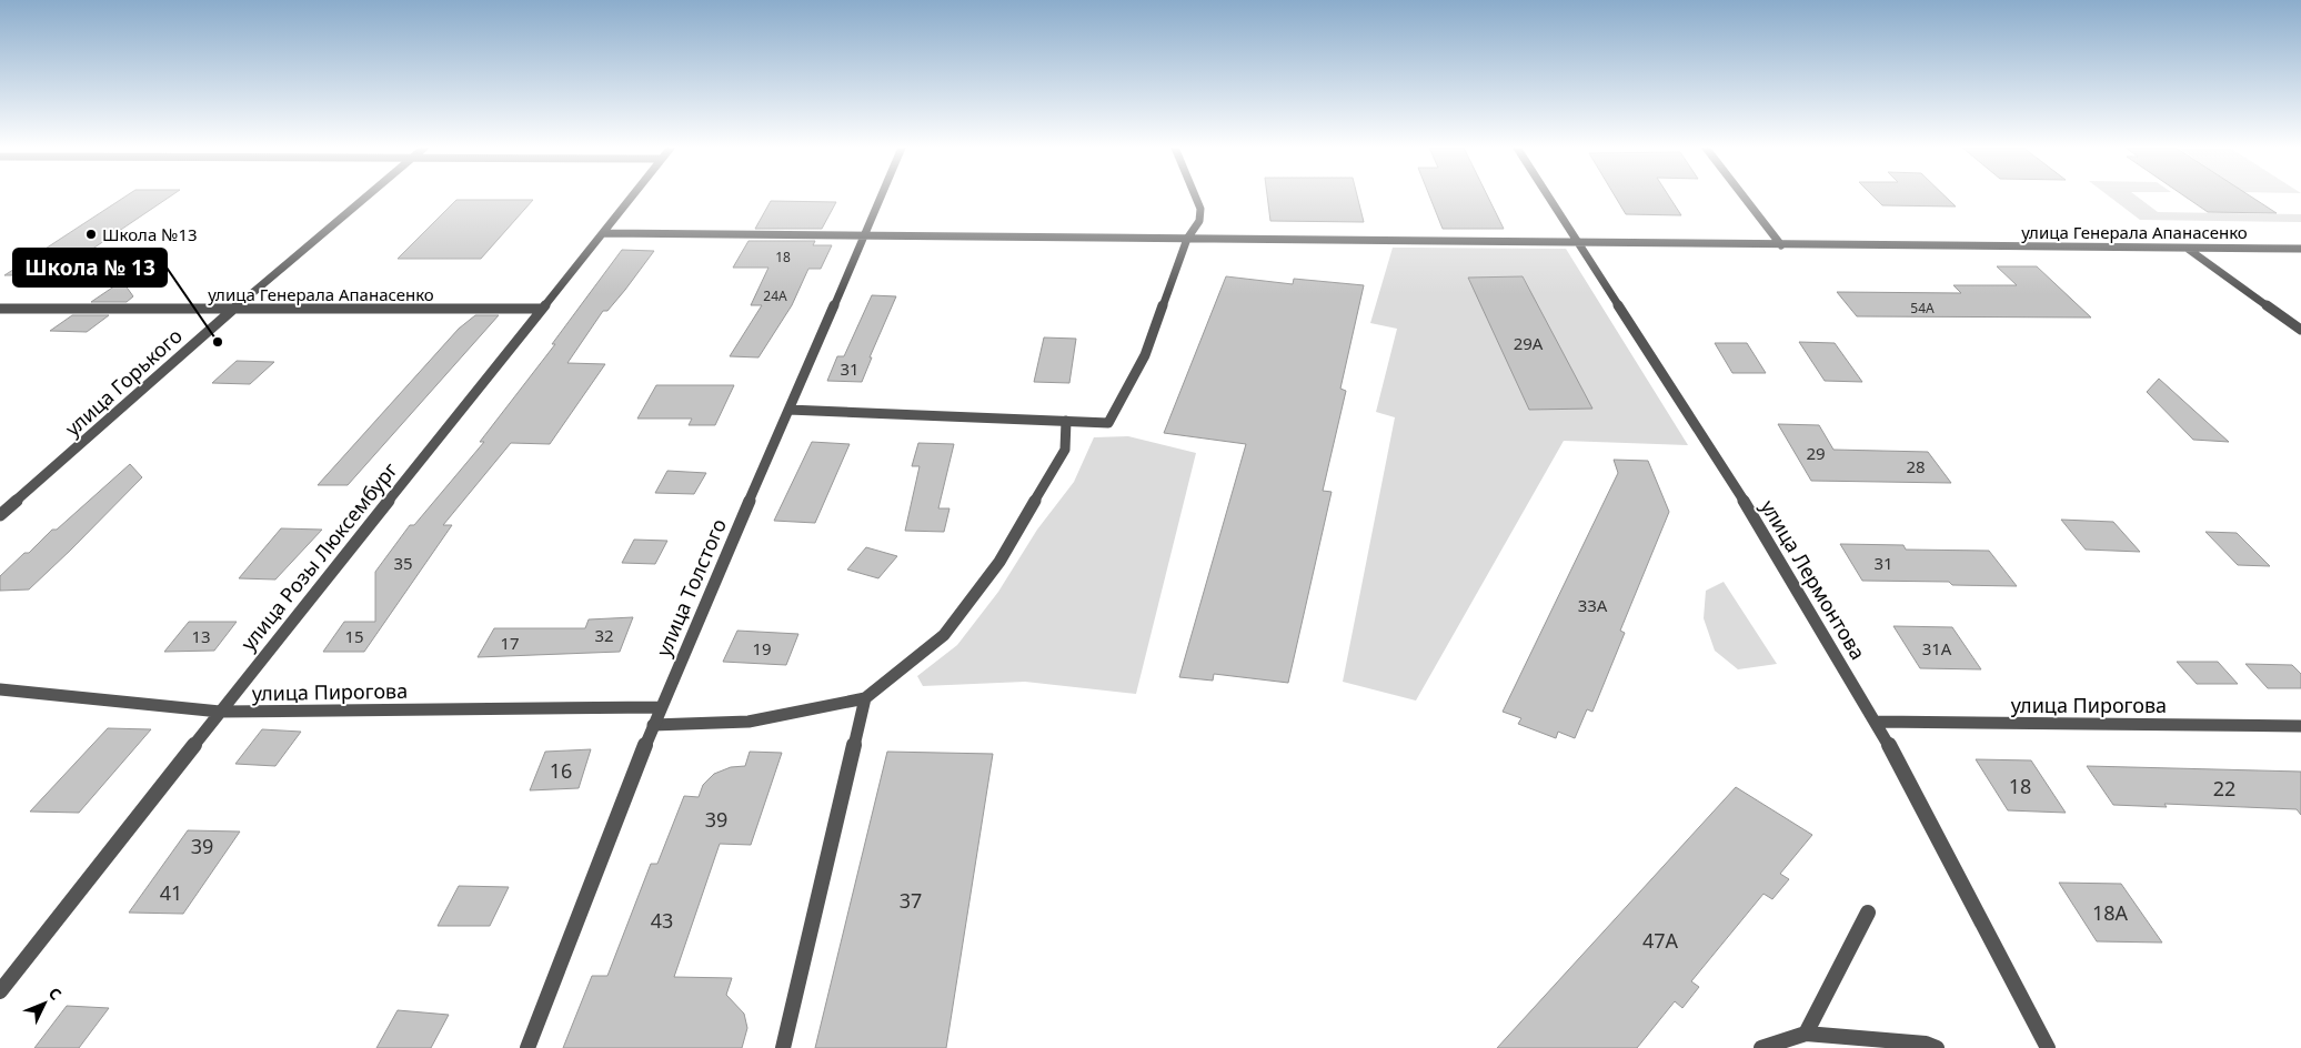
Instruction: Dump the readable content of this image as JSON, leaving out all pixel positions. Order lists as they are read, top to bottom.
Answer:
{
  "streets": {
    "street": [
      "улица Генерала Апанасенко",
      "улица Горького",
      "улица Розы Люксембург",
      "улица Лермонтова",
      "улица Толстого",
      "улица Пирогова"
    ]
  },
  "crossings": [
    ["улица Генерала Апанасенко", "улица Горького"],
    ["улица Генерала Апанасенко", "улица Розы Люксембург"],
    ["улица Генерала Апанасенко", "улица Лермонтова"],
    ["улица Генерала Апанасенко", "улица Толстого"],
    ["улица Розы Люксембург", "улица Пирогова"],
    ["улица Лермонтова", "улица Пирогова"],
    ["улица Толстого", "улица Пирогова"]
  ],
  "places": ["Школа №13", "Школа № 13"],
  "house_numbers": [
    "18",
    "24А",
    "54А",
    "29А",
    "31",
    "29",
    "28",
    "35",
    "31",
    "33А",
    "32",
    "13",
    "15",
    "17",
    "19",
    "31А",
    "16",
    "18",
    "22",
    "39",
    "39",
    "41",
    "37",
    "18А",
    "43",
    "47А"
  ],
  "north": "top right"
}
